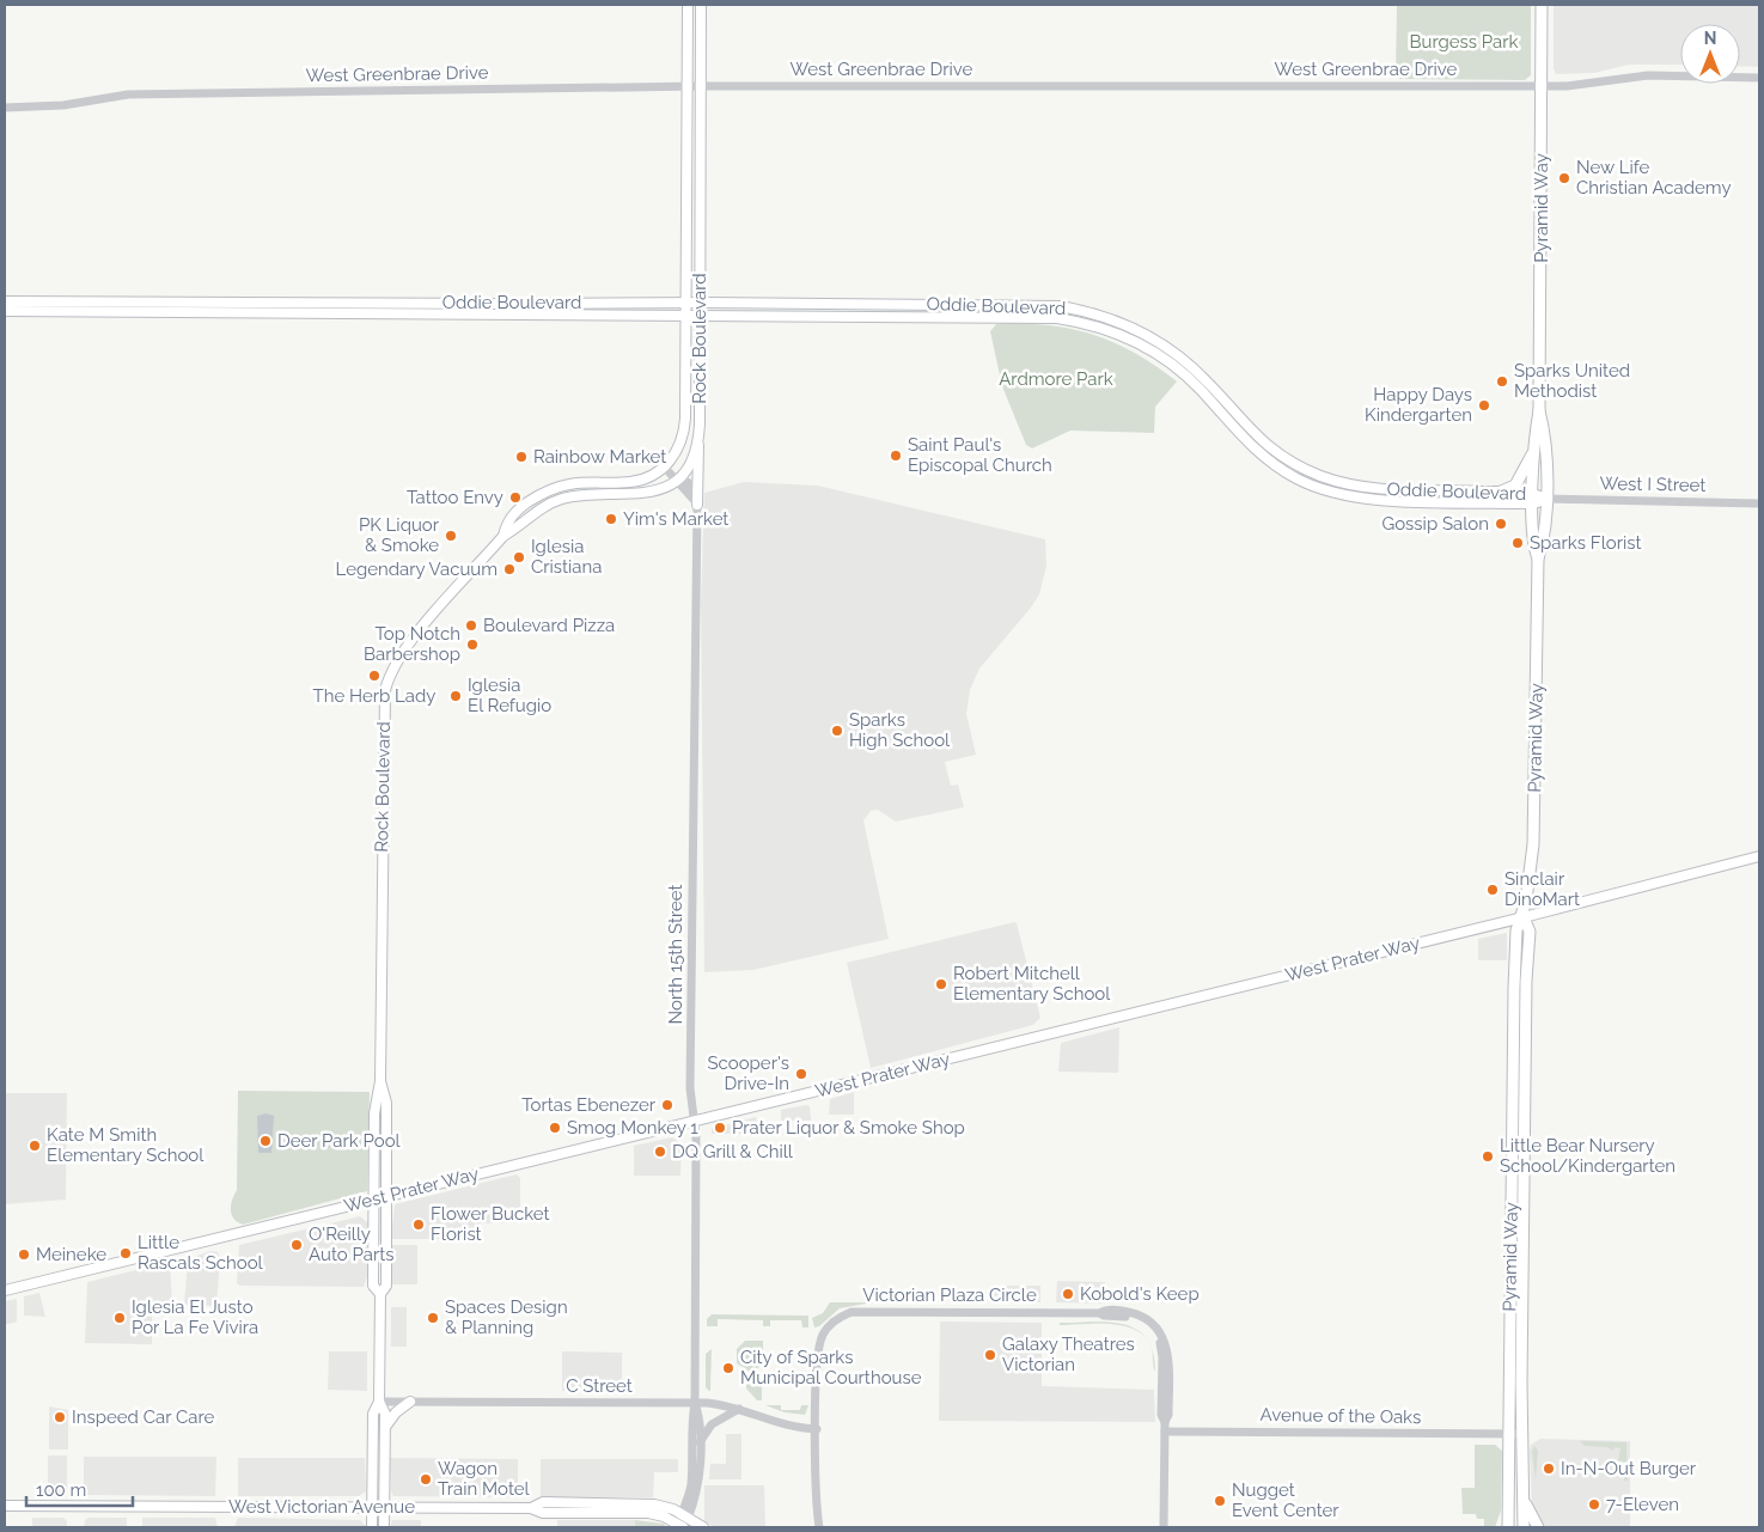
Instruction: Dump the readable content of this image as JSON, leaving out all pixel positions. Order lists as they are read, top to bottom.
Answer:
{
  "streets": {
    "main road": [
      "Pyramid Way",
      "Oddie Boulevard",
      "Rock Boulevard",
      "West Prater Way",
      "West Victorian Avenue"
    ],
    "street": [
      "West Greenbrae Drive",
      "West I Street",
      "North 15th Street",
      "Victorian Plaza Circle",
      "C Street",
      "Avenue of the Oaks"
    ]
  },
  "crossings": [
    ["West Greenbrae Drive", "Pyramid Way"],
    ["West Greenbrae Drive", "Rock Boulevard"],
    ["Pyramid Way", "Oddie Boulevard"],
    ["Pyramid Way", "West I Street"],
    ["Pyramid Way", "West Prater Way"],
    ["Pyramid Way", "Avenue of the Oaks"],
    ["Oddie Boulevard", "Rock Boulevard"],
    ["Oddie Boulevard", "West I Street"],
    ["Rock Boulevard", "West Prater Way"],
    ["Rock Boulevard", "C Street"],
    ["Rock Boulevard", "West Victorian Avenue"],
    ["North 15th Street", "West Prater Way"],
    ["North 15th Street", "C Street"],
    ["North 15th Street", "West Victorian Avenue"],
    ["Victorian Plaza Circle", "C Street"],
    ["Victorian Plaza Circle", "Avenue of the Oaks"]
  ],
  "parks": ["Burgess Park", "Ardmore Park"],
  "places": [
    "New Life Christian Academy",
    "Sparks United Methodist",
    "Happy Days Kindergarten",
    "Saint Paul's Episcopal Church",
    "Rainbow Market",
    "Tattoo Envy",
    "Yim's Market",
    "Gossip Salon",
    "PK Liquor & Smoke",
    "Sparks Florist",
    "Iglesia Cristiana",
    "Legendary Vacuum",
    "Boulevard Pizza",
    "Top Notch Barbershop",
    "The Herb Lady",
    "Iglesia El Refugio",
    "Sparks High School",
    "Sinclair DinoMart",
    "Robert Mitchell Elementary School",
    "Scooper's Drive-In",
    "Tortas Ebenezer",
    "Smog Monkey 1",
    "Prater Liquor & Smoke Shop",
    "Deer Park Pool",
    "Kate M Smith Elementary School",
    "DQ Grill & Chill",
    "Little Bear Nursery School/Kindergarten",
    "Flower Bucket Florist",
    "O'Reilly Auto Parts",
    "Little Rascals School",
    "Meineke",
    "Kobold's Keep",
    "Iglesia El Justo Por La Fe Vivira",
    "Spaces Design & Planning",
    "Galaxy Theatres Victorian",
    "City of Sparks Municipal Courthouse",
    "Inspeed Car Care",
    "In-N-Out Burger",
    "Wagon Train Motel",
    "Nugget Event Center",
    "7-Eleven"
  ],
  "scale_bar": "100 m",
  "north": "top"
}
